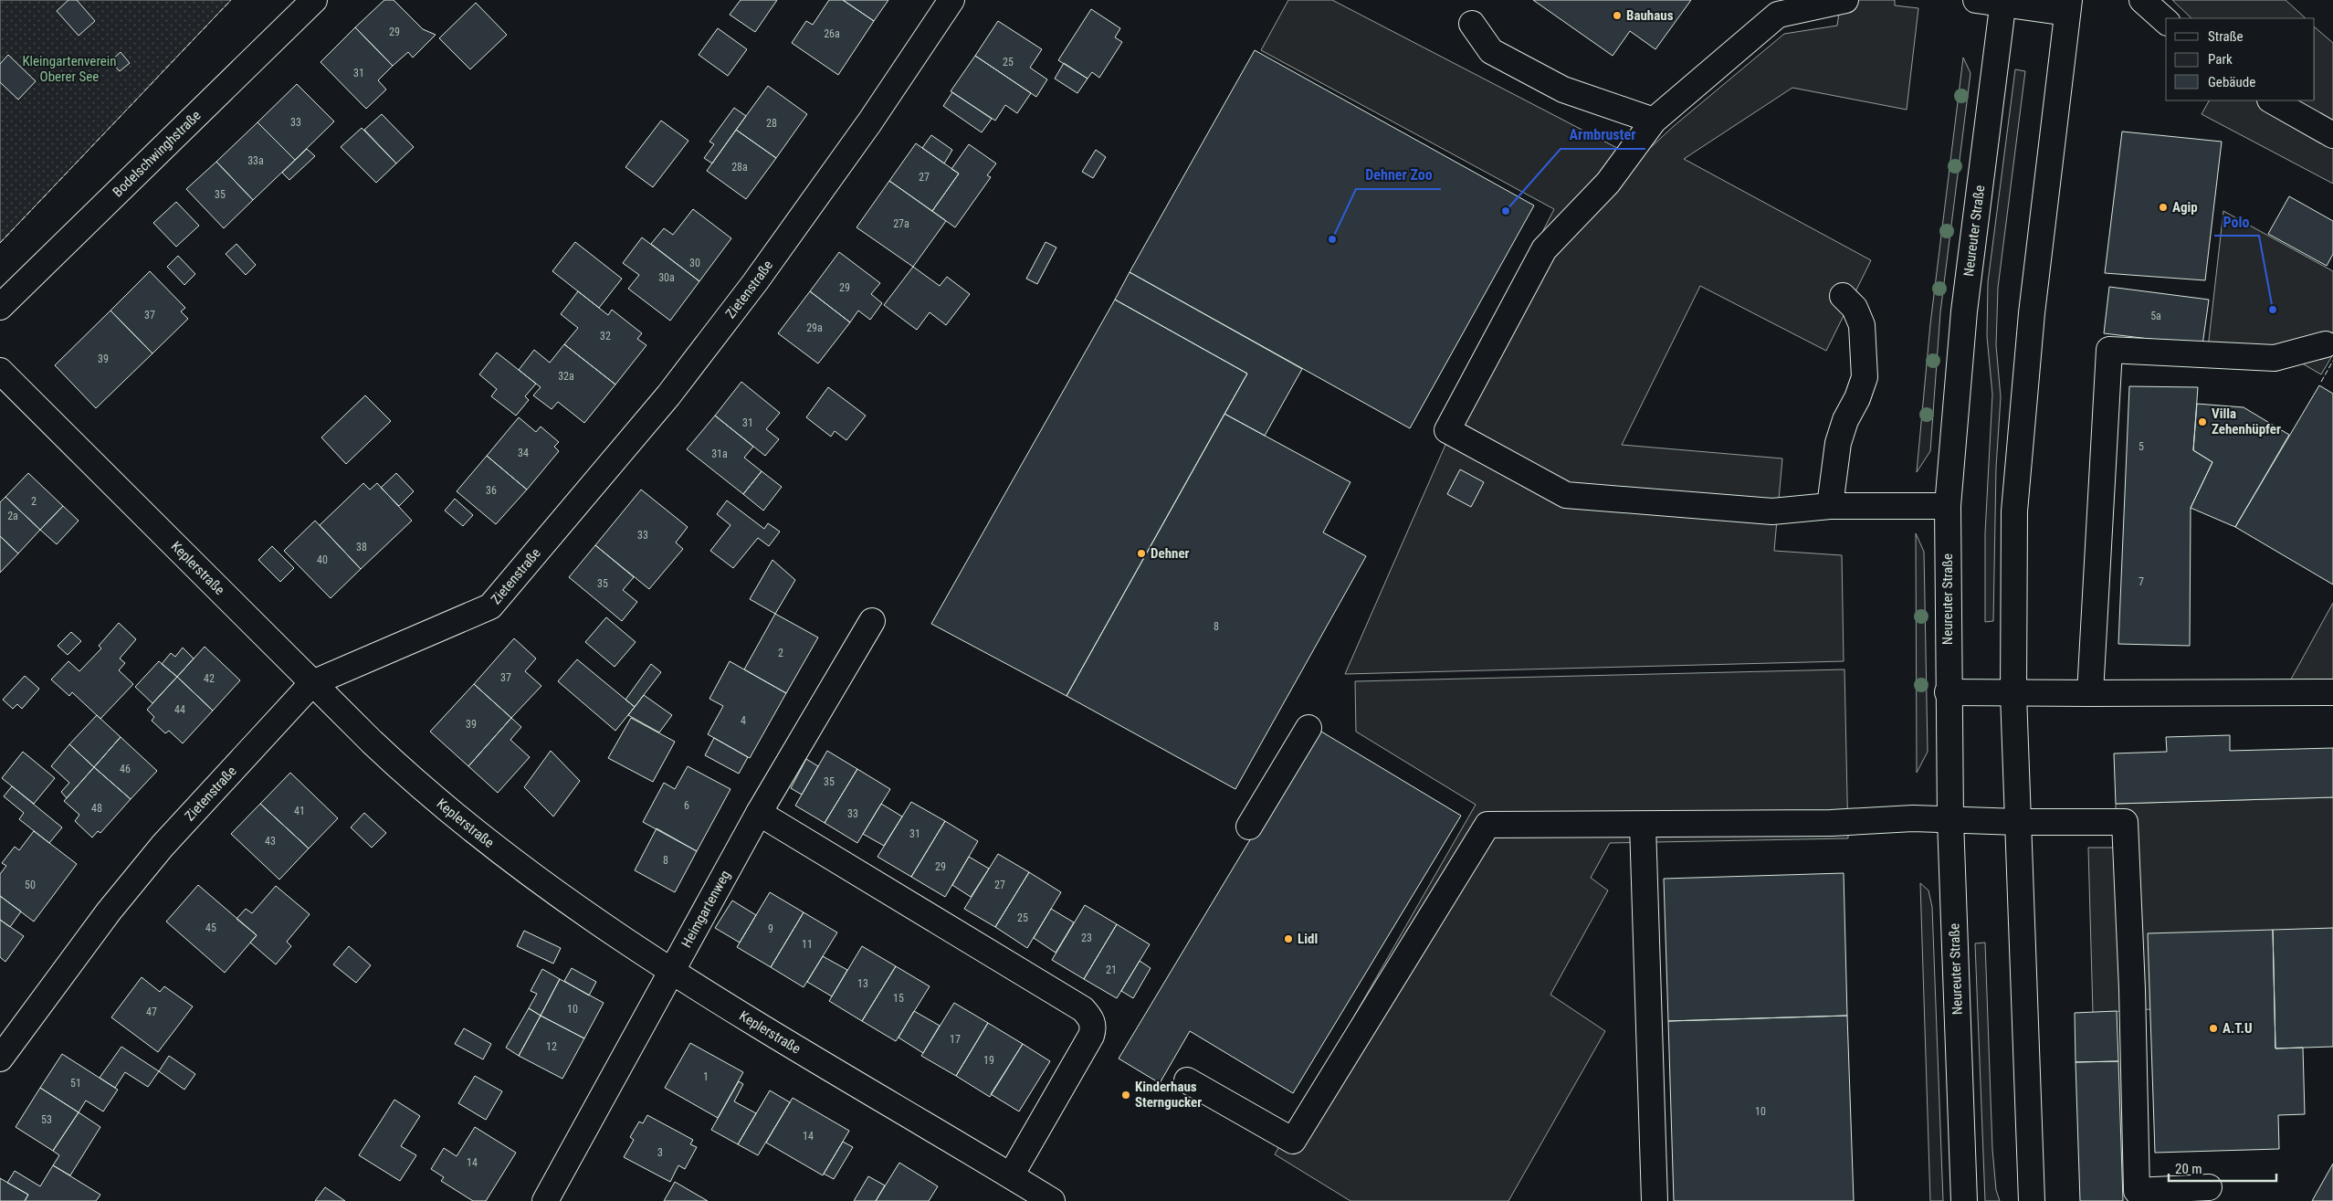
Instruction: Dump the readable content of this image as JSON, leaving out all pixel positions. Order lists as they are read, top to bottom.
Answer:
{
  "streets": {
    "street": [
      "Bodelschwinghstraße",
      "Neureuter Straße",
      "Zietenstraße",
      "Keplerstraße",
      "Heimgartenweg"
    ]
  },
  "crossings": [
    ["Zietenstraße", "Keplerstraße"],
    ["Keplerstraße", "Heimgartenweg"]
  ],
  "parks": ["Kleingartenverein Oberer See"],
  "places": [
    "Bauhaus",
    "Agip",
    "Armbruster",
    "Dehner Zoo",
    "Polo",
    "Villa Zehenhüpfer",
    "Dehner",
    "Lidl",
    "A.T.U",
    "Kinderhaus Sterngucker"
  ],
  "house_numbers": [
    "29",
    "26a",
    "25",
    "31",
    "33",
    "28",
    "33a",
    "28a",
    "27",
    "35",
    "27a",
    "30",
    "30a",
    "29",
    "37",
    "5a",
    "29a",
    "32",
    "39",
    "32a",
    "31",
    "5",
    "34",
    "31a",
    "36",
    "2",
    "2a",
    "33",
    "38",
    "40",
    "7",
    "35",
    "8",
    "2",
    "37",
    "42",
    "44",
    "4",
    "39",
    "46",
    "35",
    "6",
    "48",
    "41",
    "33",
    "31",
    "43",
    "8",
    "29",
    "50",
    "27",
    "25",
    "45",
    "9",
    "23",
    "11",
    "21",
    "13",
    "15",
    "10",
    "47",
    "17",
    "12",
    "19",
    "1",
    "51",
    "10",
    "53",
    "14",
    "3",
    "14"
  ],
  "legend": ["Straße", "Park", "Gebäude"],
  "scale_bar": "20 m"
}
